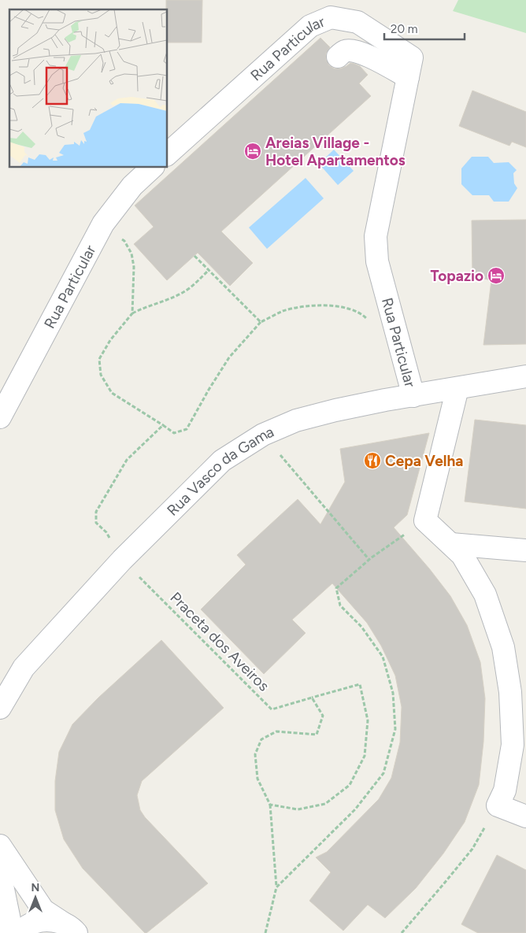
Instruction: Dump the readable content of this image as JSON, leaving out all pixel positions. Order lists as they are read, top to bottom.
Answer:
{
  "streets": {
    "street": ["Rua Particular", "Rua Vasco da Gama"],
    "path": ["Praceta dos Aveiros"]
  },
  "crossings": [
    ["Rua Particular", "Rua Vasco da Gama"],
    ["Rua Vasco da Gama", "Praceta dos Aveiros"]
  ],
  "places": {
    "hotel": ["Areias Village - Hotel Apartamentos", "Topazio"],
    "restaurant": ["Cepa Velha"]
  },
  "scale_bar": "20 m",
  "north": "top"
}
